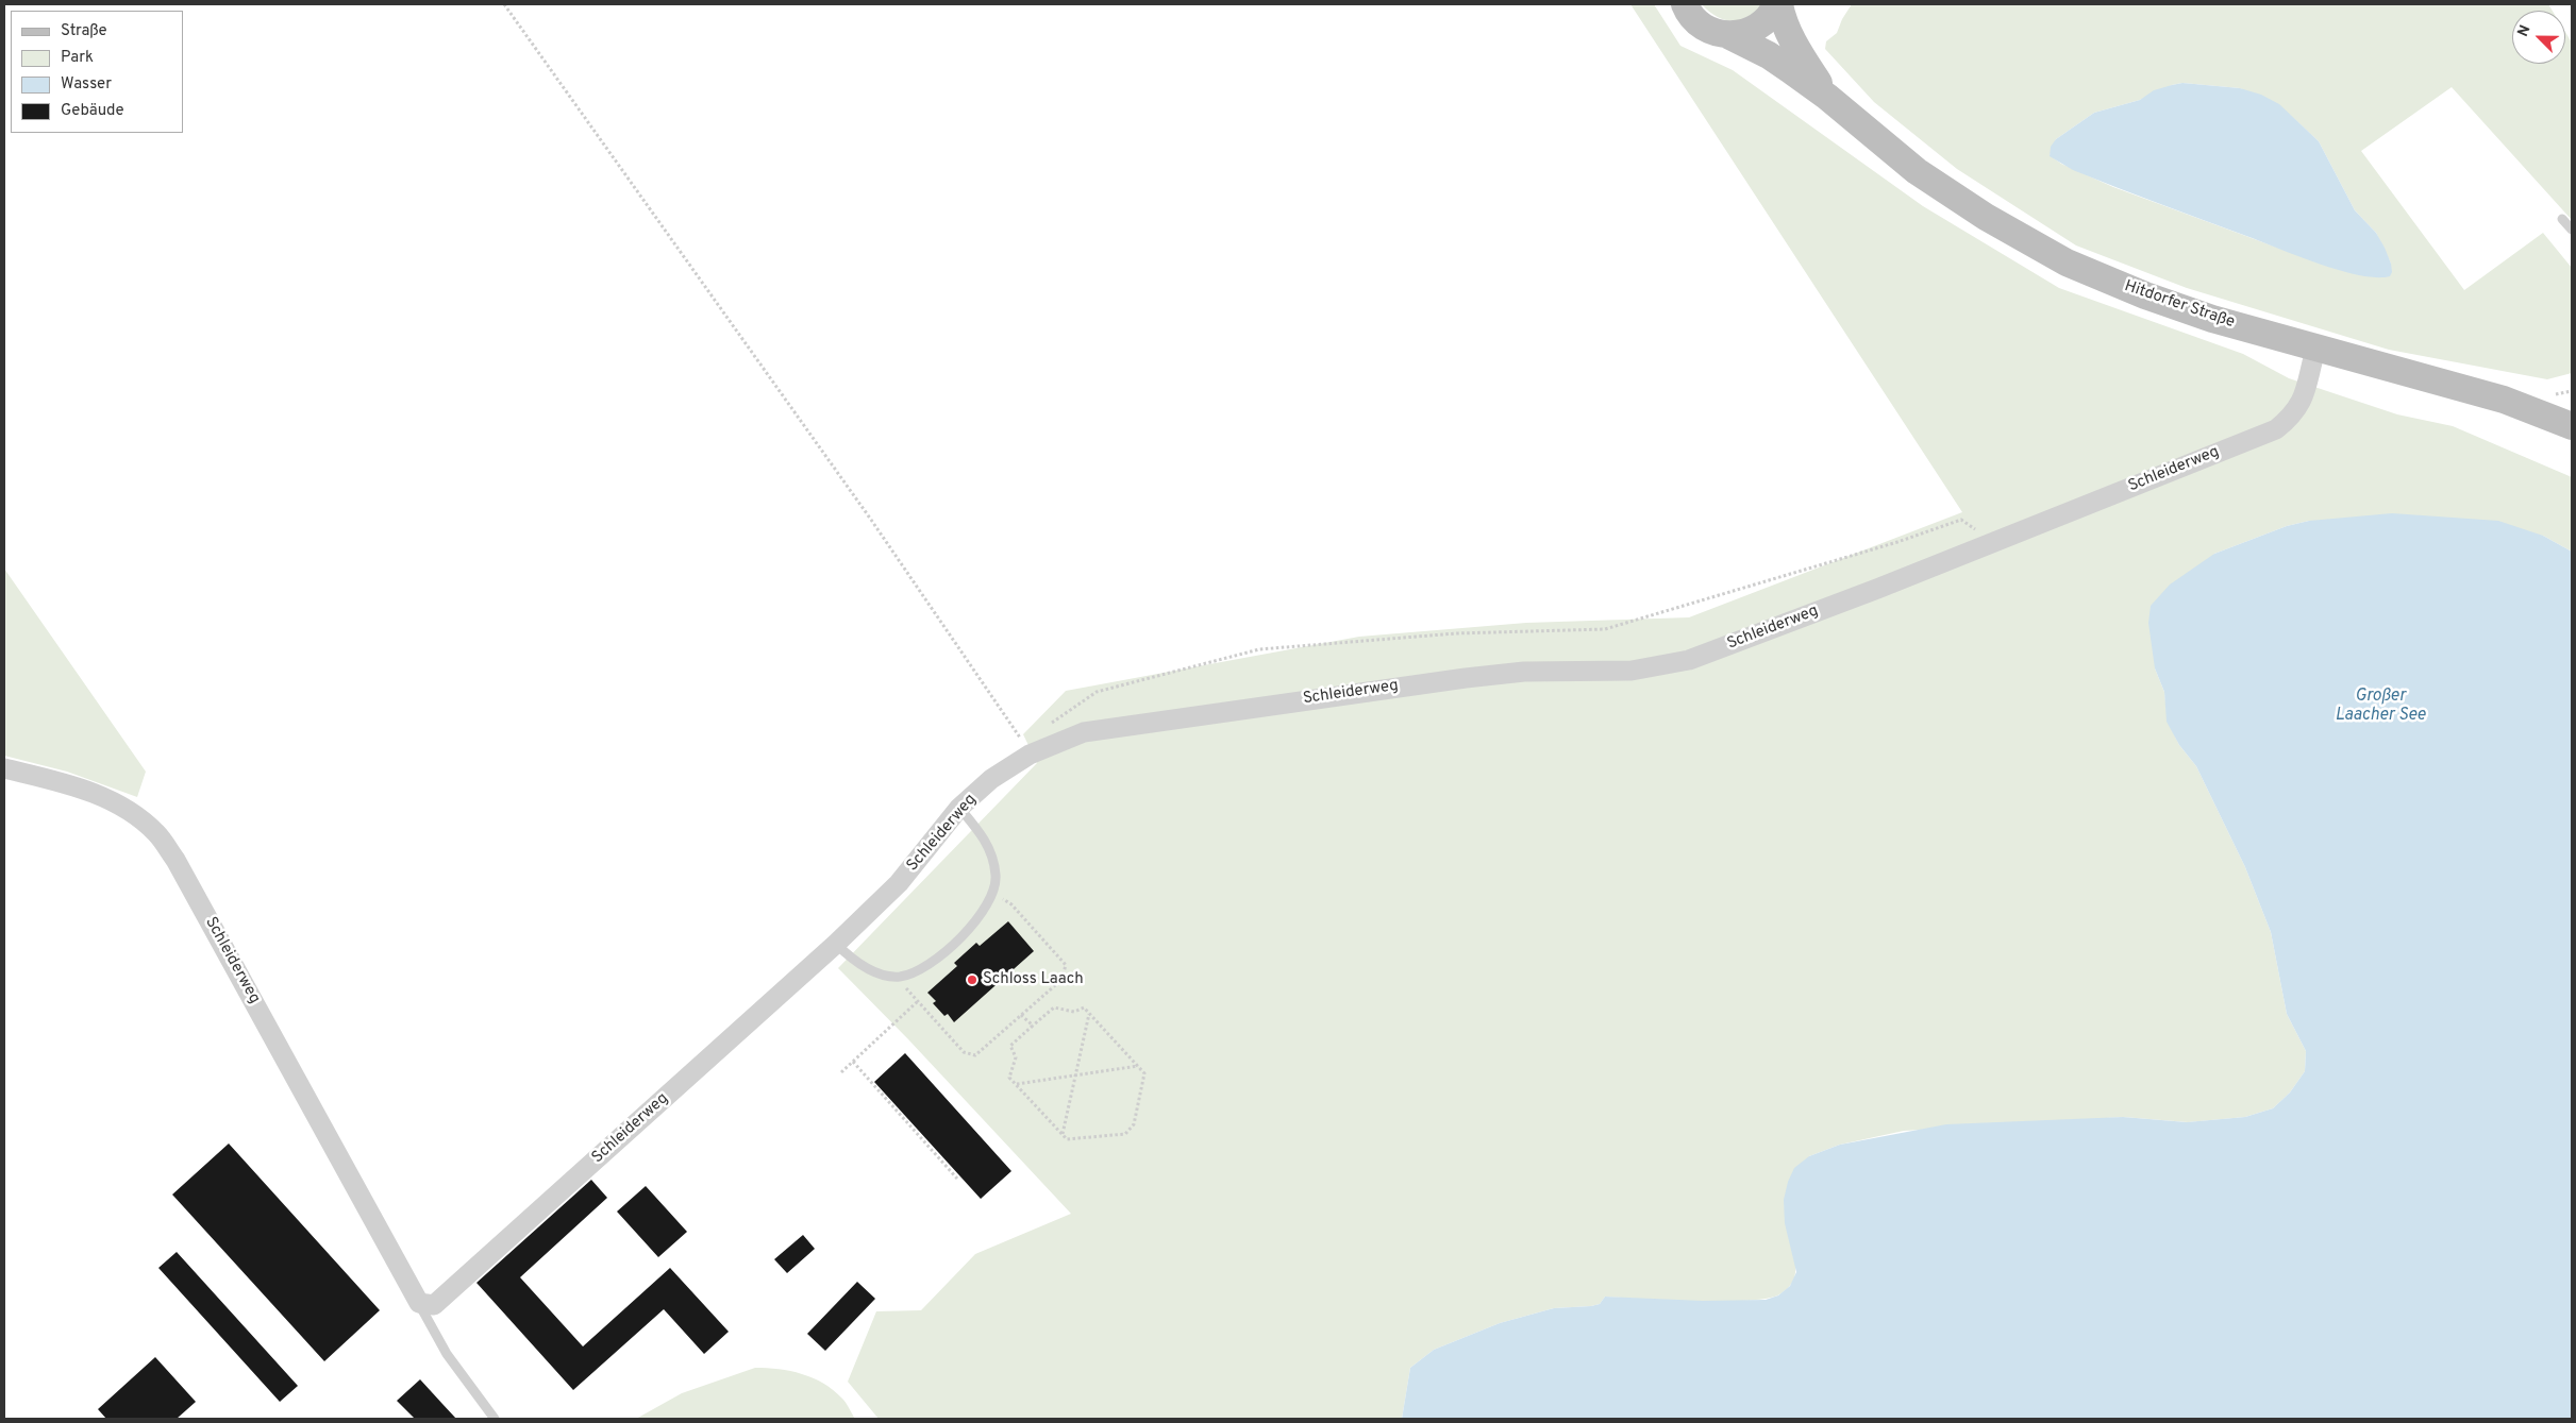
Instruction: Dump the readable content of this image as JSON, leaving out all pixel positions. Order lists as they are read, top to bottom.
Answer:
{
  "streets": {
    "street": ["Hitdorfer Straße", "Schleiderweg"]
  },
  "crossings": [
    ["Hitdorfer Straße", "Schleiderweg"]
  ],
  "water": ["Großer Laacher See"],
  "places": ["Schloss Laach"],
  "legend": [
    "Straße",
    "Park",
    "Wasser",
    "Gebäude"
  ],
  "north": "top left"
}
